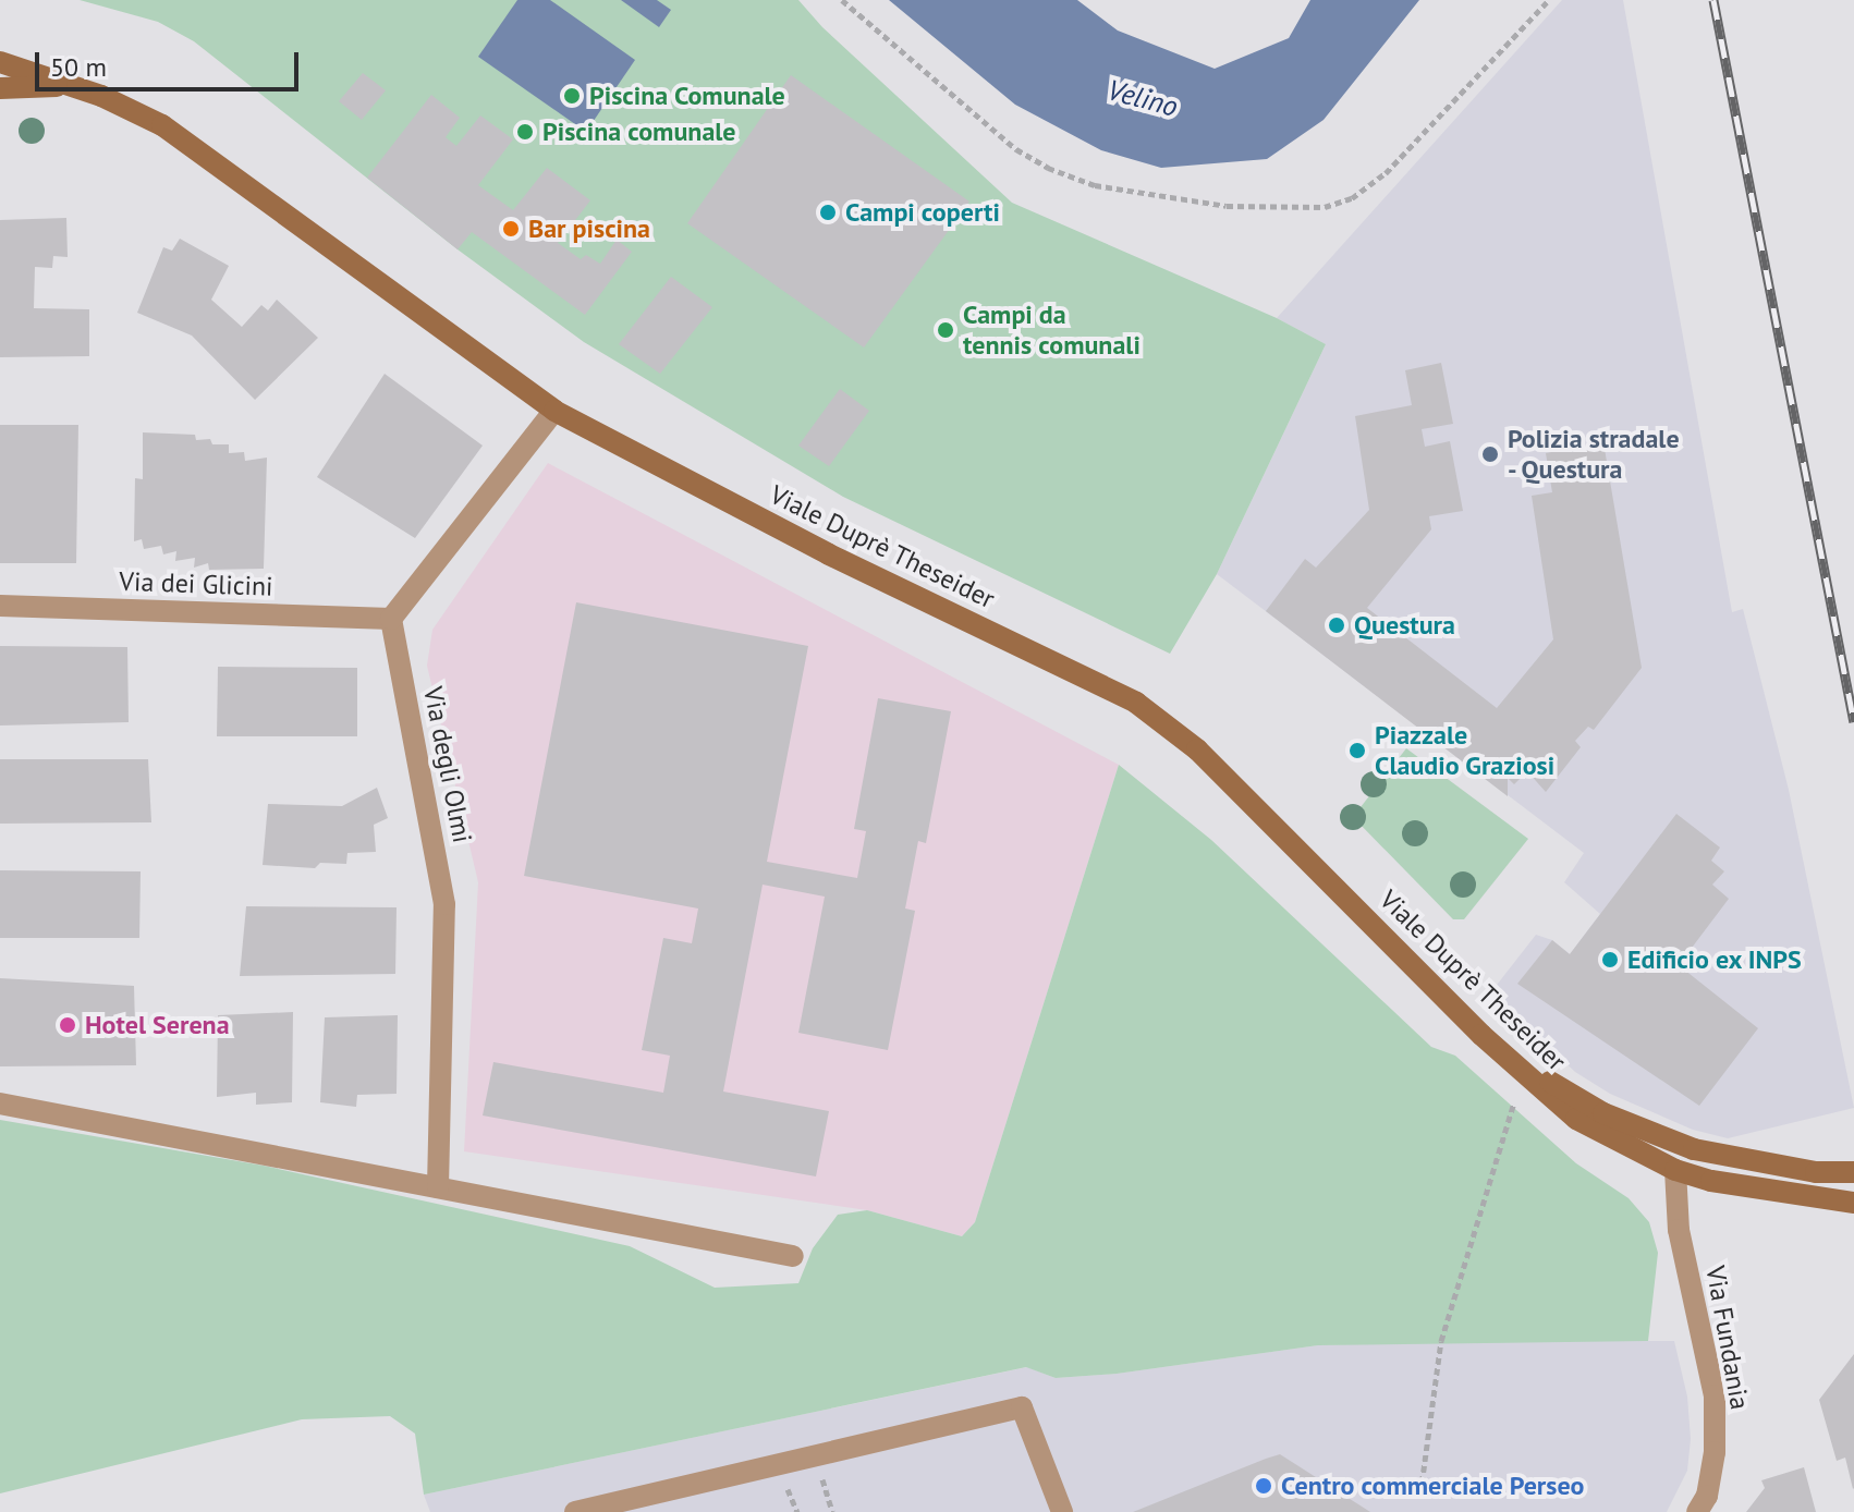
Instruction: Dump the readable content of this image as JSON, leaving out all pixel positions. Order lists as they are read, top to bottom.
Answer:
{
  "streets": {
    "street": [
      "Viale Duprè Theseider",
      "Via dei Glicini",
      "Via degli Olmi",
      "Via Fundania"
    ]
  },
  "crossings": [
    ["Viale Duprè Theseider", "Via Fundania"],
    ["Via dei Glicini", "Via degli Olmi"]
  ],
  "water": ["Velino"],
  "places": [
    "Piscina Comunale",
    "Piscina comunale",
    "Campi coperti",
    "Bar piscina",
    "Campi da tennis comunali",
    "Polizia stradale - Questura",
    "Questura",
    "Piazzale Claudio Graziosi",
    "Edificio ex INPS",
    "Hotel Serena",
    "Centro commerciale Perseo"
  ],
  "scale_bar": "50 m"
}
